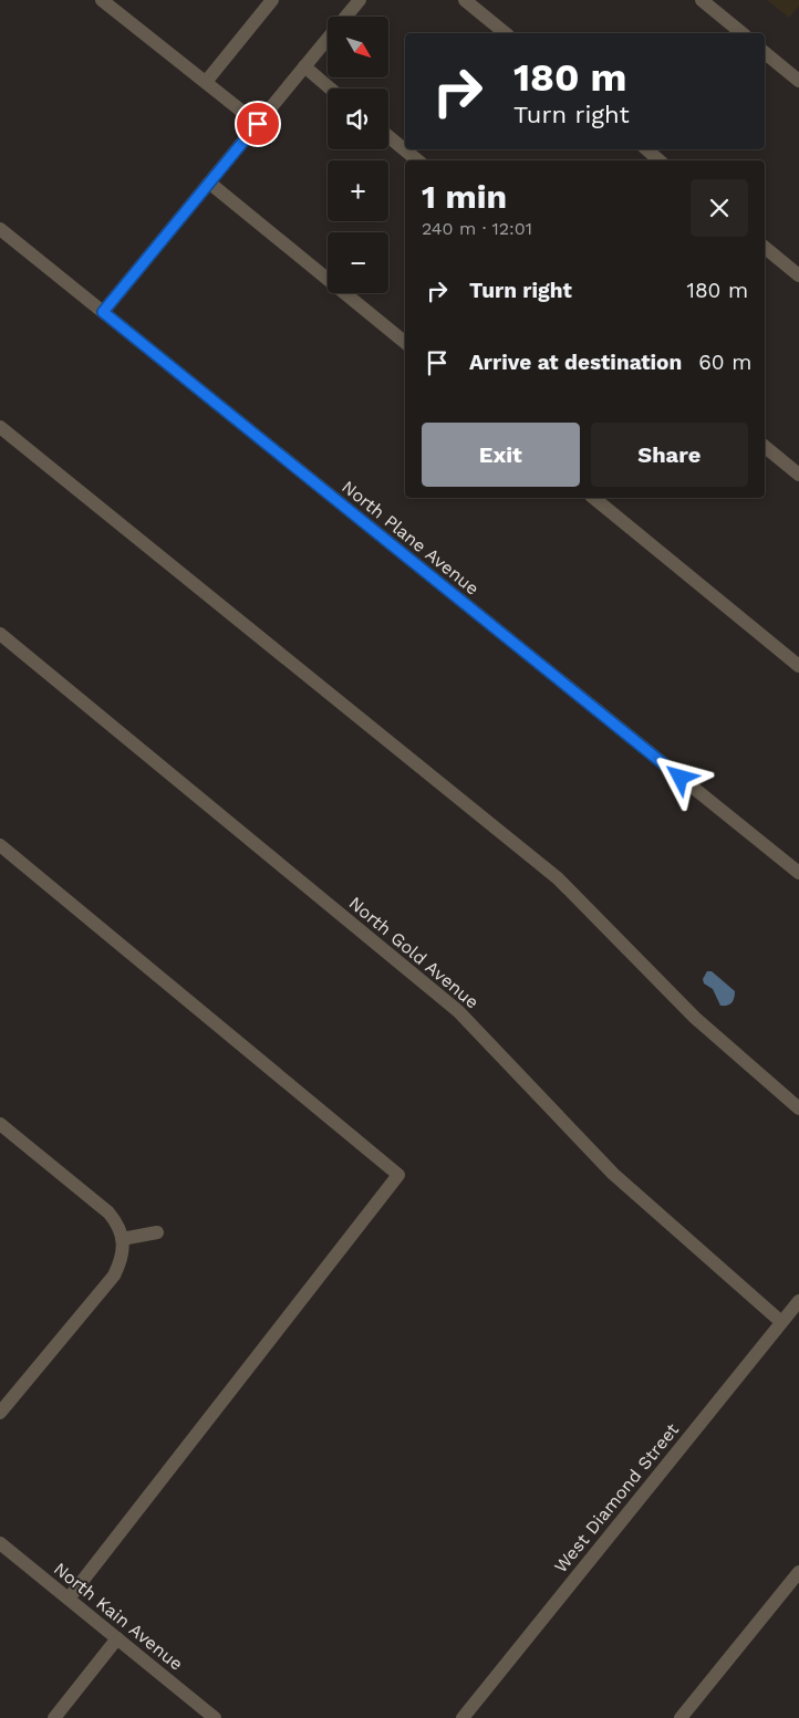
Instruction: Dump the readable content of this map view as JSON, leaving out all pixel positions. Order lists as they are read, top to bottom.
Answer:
{
  "streets": {
    "street": [
      "North Plane Avenue",
      "North Gold Avenue",
      "West Diamond Street",
      "North Kain Avenue"
    ]
  },
  "crossings": [
    ["North Gold Avenue", "West Diamond Street"]
  ],
  "north": "bottom right",
  "page": {
    "map_buttons": ["+", "−"],
    "turn": ["180 m", "Turn right"],
    "heading": ["1 min", "240 m · 12:01"],
    "list": [
      {
        "name": "Turn right",
        "value": "180 m"
      },
      {
        "name": "Arrive at destination",
        "value": "60 m"
      }
    ],
    "buttons": ["Exit", "Share"]
  }
}
